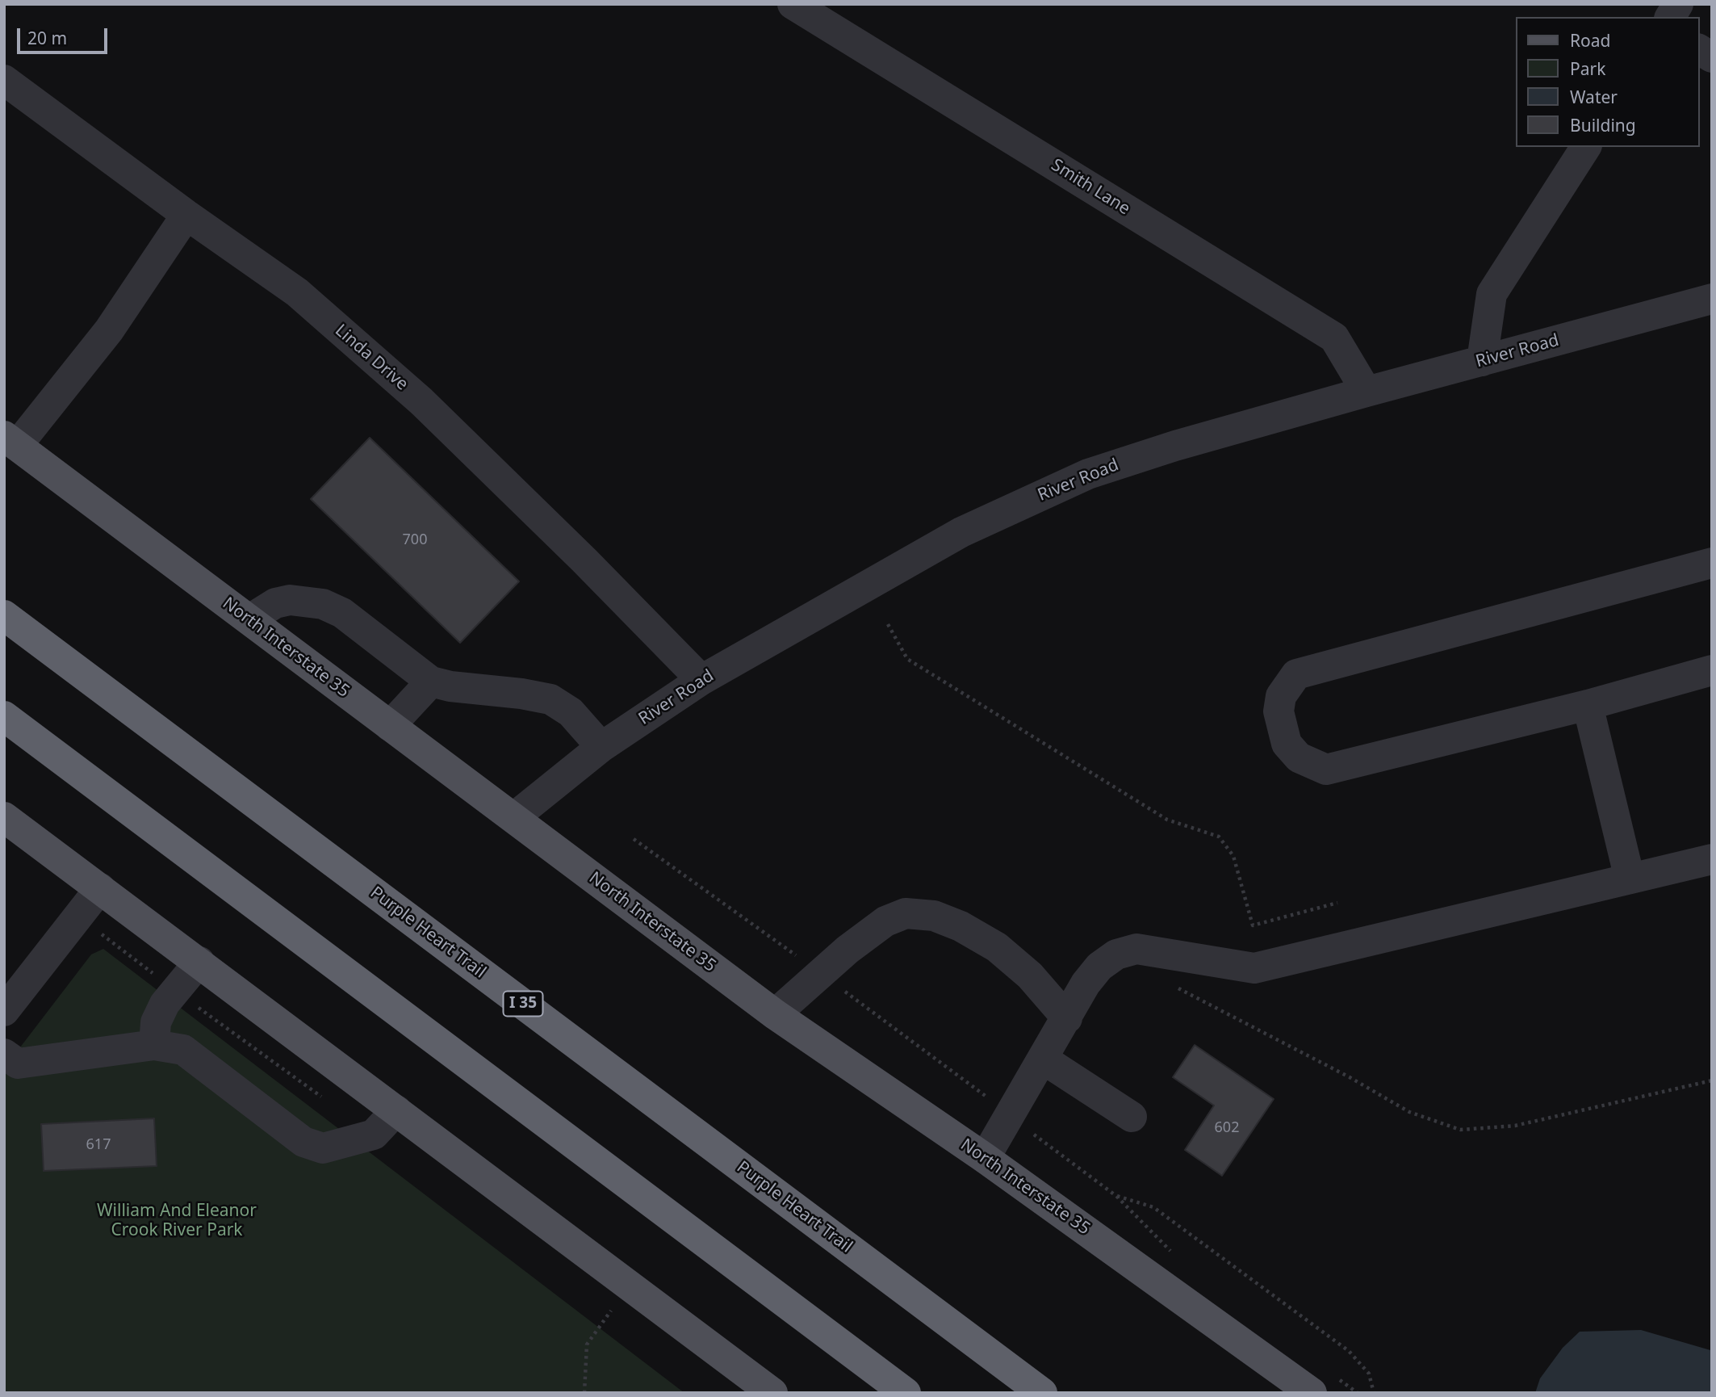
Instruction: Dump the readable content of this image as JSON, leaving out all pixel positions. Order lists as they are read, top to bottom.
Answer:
{
  "streets": {
    "highway": ["Purple Heart Trail", "I 35"],
    "main road": ["North Interstate 35"],
    "street": ["Smith Lane", "River Road", "Linda Drive"]
  },
  "crossings": [
    ["Smith Lane", "River Road"],
    ["River Road", "Linda Drive"],
    ["River Road", "North Interstate 35"]
  ],
  "parks": ["William And Eleanor Crook River Park"],
  "house_numbers": ["700", "602", "617"],
  "legend": [
    "Road",
    "Park",
    "Water",
    "Building"
  ],
  "scale_bar": "20 m"
}
